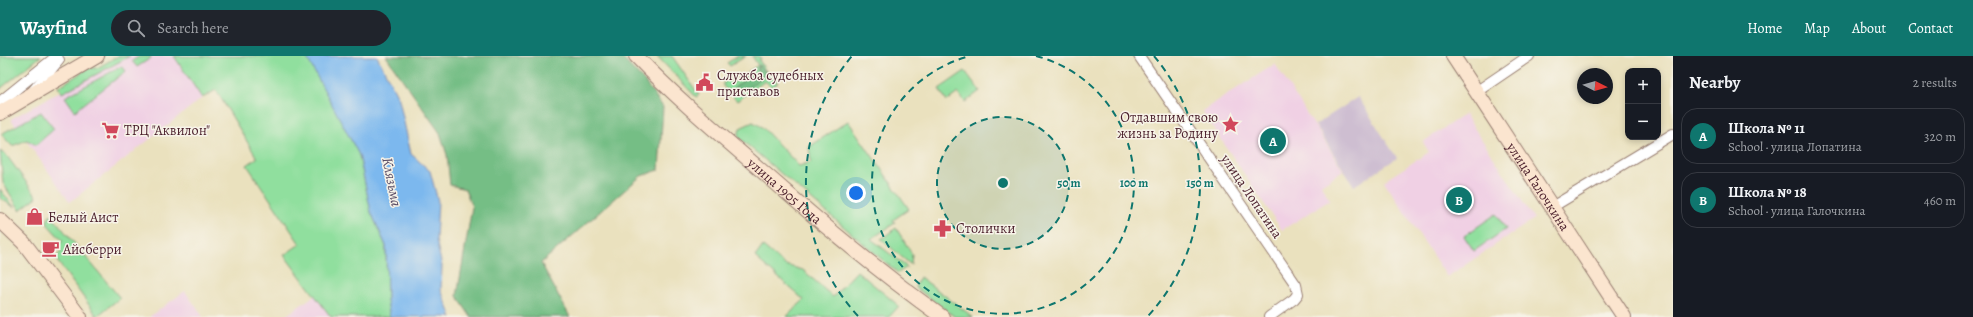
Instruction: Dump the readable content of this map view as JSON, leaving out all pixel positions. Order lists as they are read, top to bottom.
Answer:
{
  "streets": {
    "street": ["улица Галочкина", "улица 1905 Года", "улица Лопатина"]
  },
  "water": ["Клязьма"],
  "places": {
    "public building": ["Служба судебных приставов"],
    "place": ["Отдавшим свою жизнь за Родину"],
    "supermarket": ["ТРЦ \"Аквилон\""],
    "shop": ["Белый Аист"],
    "pharmacy": ["Столички"],
    "cafe": ["Айсберри"]
  },
  "north": "right",
  "page": {
    "header": "Wayfind",
    "search": "Search here",
    "nav": [
      "Home",
      "Map",
      "About",
      "Contact"
    ],
    "heading": ["Nearby", "2 results"],
    "map_buttons": ["+", "−"],
    "list": [
      {
        "mark": "A",
        "name": "Школа № 11",
        "note": "School · улица Лопатина",
        "value": "320 m"
      },
      {
        "mark": "B",
        "name": "Школа № 18",
        "note": "School · улица Галочкина",
        "value": "460 m"
      }
    ],
    "pins": ["A", "B"]
  },
  "rings": ["50 m", "100 m", "150 m"]
}
